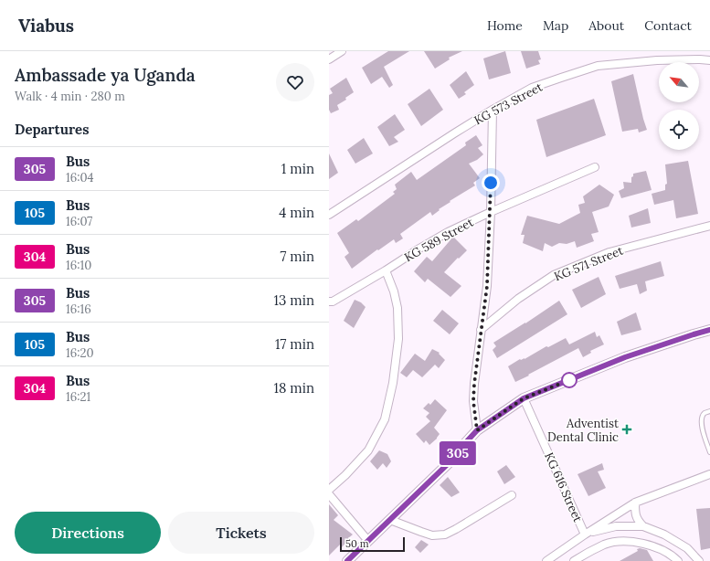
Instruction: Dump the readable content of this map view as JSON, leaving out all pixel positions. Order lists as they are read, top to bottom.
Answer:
{
  "streets": {
    "street": [
      "KG 573 Street",
      "KG 589 Street",
      "KG 571 Street",
      "KG 616 Street"
    ]
  },
  "places": {
    "health": ["Adventist Dental Clinic"]
  },
  "lines": ["bus line 305"],
  "scale_bar": "50 m",
  "north": "top left",
  "page": {
    "header": "Viabus",
    "nav": [
      "Home",
      "Map",
      "About",
      "Contact"
    ],
    "heading": [
      ["Ambassade ya Uganda", "Walk · 4 min · 280 m"],
      "Departures"
    ],
    "on_map": "305",
    "list": [
      {
        "mark": "305",
        "name": "Bus",
        "note": "16:04",
        "value": "1 min"
      },
      {
        "mark": "105",
        "name": "Bus",
        "note": "16:07",
        "value": "4 min"
      },
      {
        "mark": "304",
        "name": "Bus",
        "note": "16:10",
        "value": "7 min"
      },
      {
        "mark": "305",
        "name": "Bus",
        "note": "16:16",
        "value": "13 min"
      },
      {
        "mark": "105",
        "name": "Bus",
        "note": "16:20",
        "value": "17 min"
      },
      {
        "mark": "304",
        "name": "Bus",
        "note": "16:21",
        "value": "18 min"
      }
    ],
    "buttons": ["Directions", "Tickets"],
    "scale": "50 m"
  }
}
